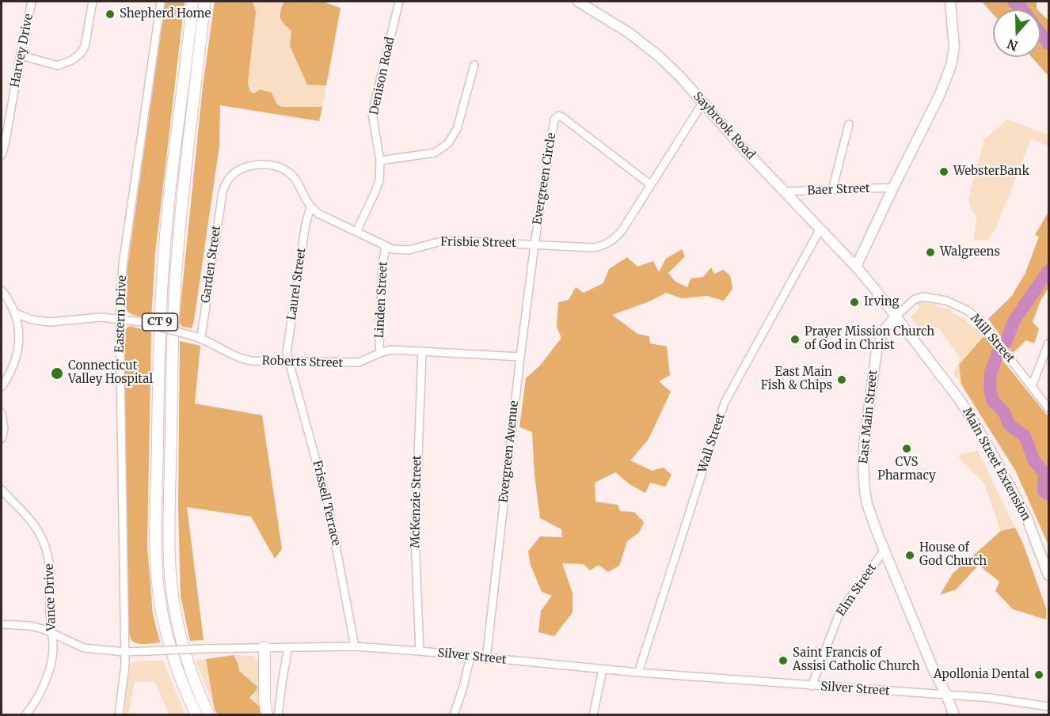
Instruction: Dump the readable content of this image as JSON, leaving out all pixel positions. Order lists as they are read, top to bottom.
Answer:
{
  "streets": {
    "highway": ["CT 9"],
    "main road": ["Saybrook Road", "East Main Street", "Main Street Extension"],
    "street": [
      "Harvey Drive",
      "Denison Road",
      "Evergreen Circle",
      "Baer Street",
      "Frisbie Street",
      "Garden Street",
      "Laurel Street",
      "Linden Street",
      "Eastern Drive",
      "Mill Street",
      "Roberts Street",
      "Wall Street",
      "Evergreen Avenue",
      "McKenzie Street",
      "Frissell Terrace",
      "Elm Street",
      "Vance Drive",
      "Silver Street"
    ]
  },
  "crossings": [
    ["Denison Road", "Frisbie Street"],
    ["Saybrook Road", "Baer Street"],
    ["Saybrook Road", "Frisbie Street"],
    ["Saybrook Road", "Wall Street"],
    ["Evergreen Circle", "Frisbie Street"],
    ["Evergreen Circle", "Evergreen Avenue"],
    ["Frisbie Street", "Garden Street"],
    ["Frisbie Street", "Laurel Street"],
    ["Frisbie Street", "Linden Street"],
    ["Frisbie Street", "Evergreen Avenue"],
    ["Garden Street", "Roberts Street"],
    ["Laurel Street", "Roberts Street"],
    ["Laurel Street", "Frissell Terrace"],
    ["Linden Street", "Roberts Street"],
    ["Eastern Drive", "Roberts Street"],
    ["Eastern Drive", "Silver Street"],
    ["Mill Street", "East Main Street"],
    ["Mill Street", "Main Street Extension"],
    ["Roberts Street", "Evergreen Avenue"],
    ["Roberts Street", "McKenzie Street"],
    ["Roberts Street", "Frissell Terrace"],
    ["East Main Street", "Main Street Extension"],
    ["East Main Street", "Elm Street"],
    ["East Main Street", "Silver Street"],
    ["Wall Street", "Silver Street"],
    ["Evergreen Avenue", "Silver Street"],
    ["McKenzie Street", "Silver Street"],
    ["Frissell Terrace", "Silver Street"],
    ["Elm Street", "Silver Street"],
    ["Vance Drive", "Silver Street"]
  ],
  "places": [
    "Shepherd Home",
    "WebsterBank",
    "Walgreens",
    "Irving",
    "Prayer Mission Church of God in Christ",
    "Connecticut Valley Hospital",
    "East Main Fish & Chips",
    "CVS Pharmacy",
    "House of God Church",
    "Saint Francis of Assisi Catholic Church",
    "Apollonia Dental"
  ],
  "north": "bottom"
}
